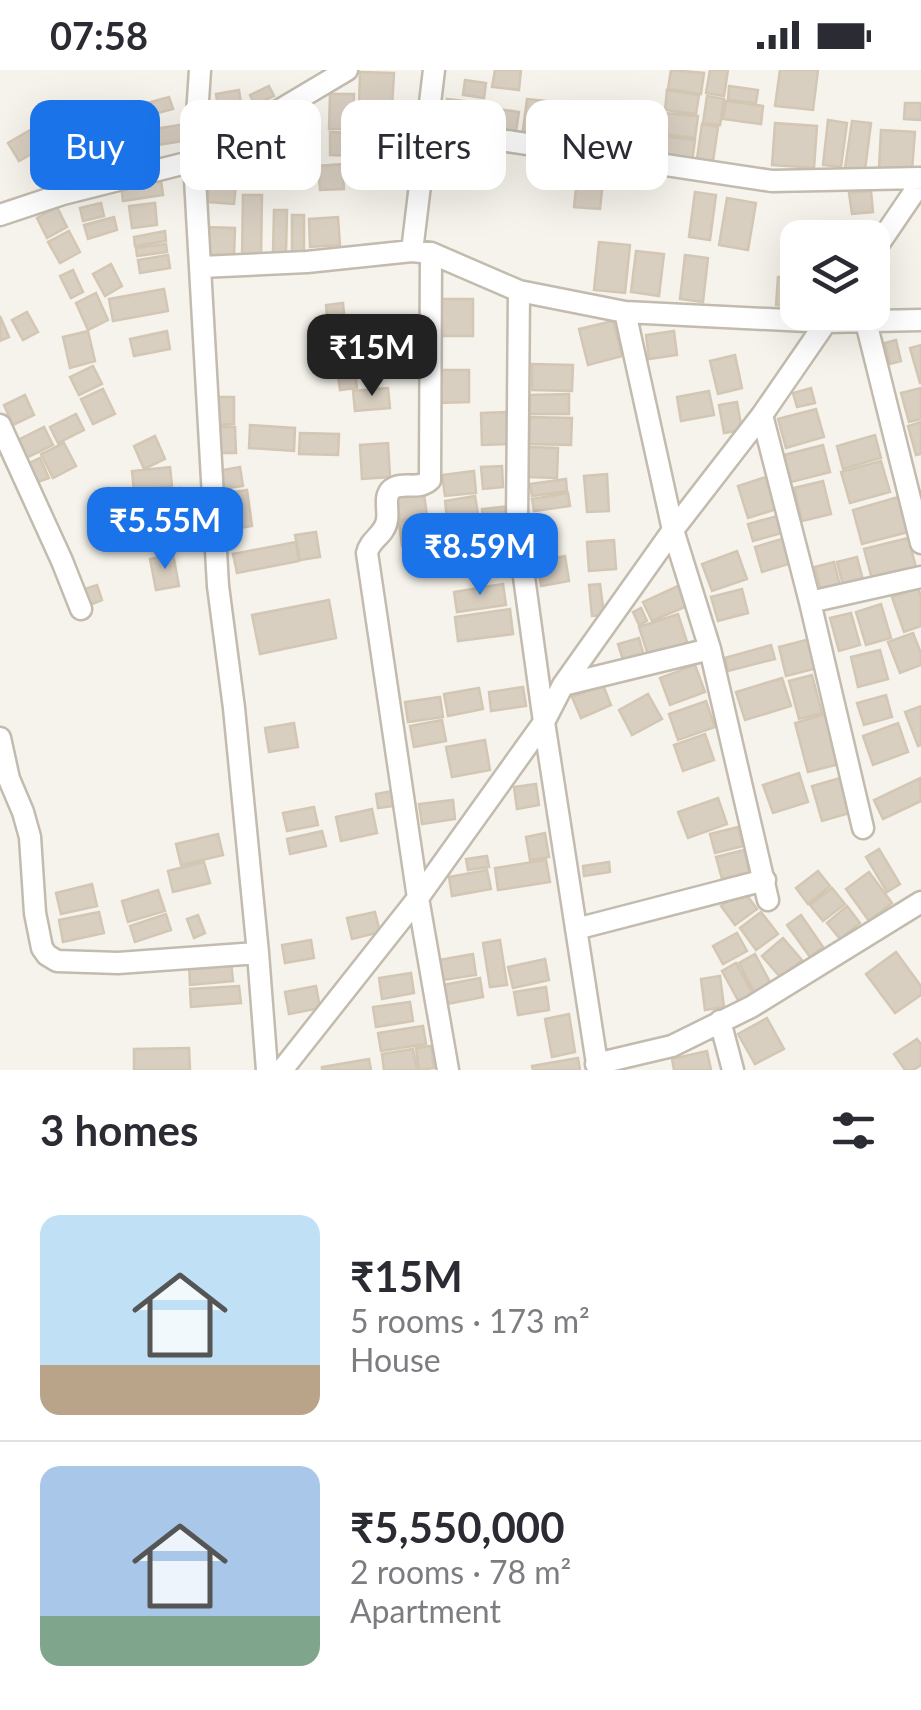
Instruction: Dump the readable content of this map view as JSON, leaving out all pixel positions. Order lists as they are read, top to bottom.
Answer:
{
  "page": {
    "status": "07:58",
    "chip": [
      "Buy",
      "Rent",
      "Filters",
      "New"
    ],
    "price": ["₹15M", "₹5.55M", "₹8.59M"],
    "heading": "3 homes",
    "list": [
      {
        "name": "₹15M",
        "note": "5 rooms · 173 m² · House"
      },
      {
        "name": "₹5,550,000",
        "note": "2 rooms · 78 m² · Apartment"
      }
    ]
  }
}
